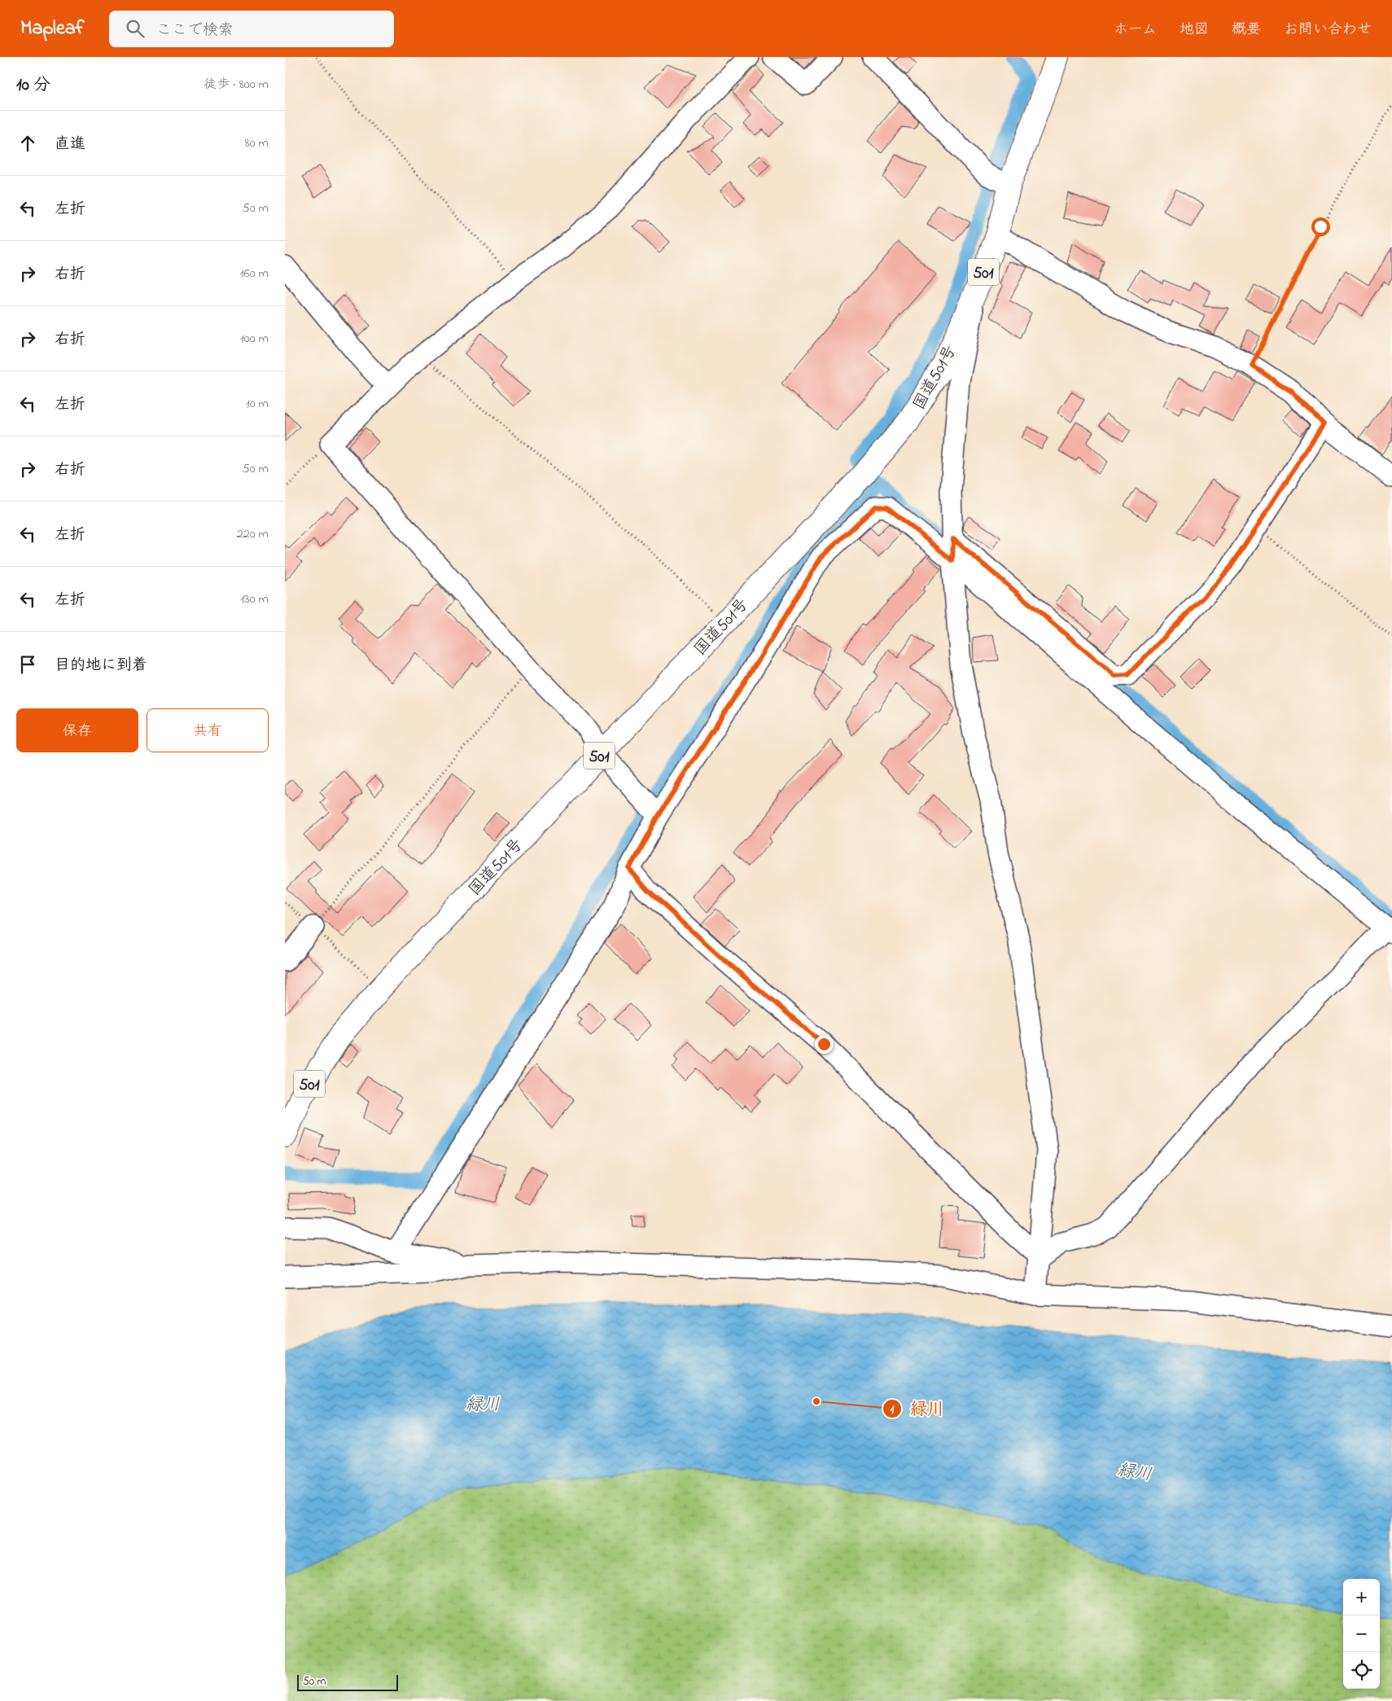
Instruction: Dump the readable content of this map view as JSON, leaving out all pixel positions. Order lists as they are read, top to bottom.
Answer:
{
  "streets": {
    "highway": ["501", "国道501号"]
  },
  "water": ["緑川"],
  "places": ["緑川"],
  "scale_bar": "50 m",
  "page": {
    "header": "Mapleaf",
    "search": "ここで検索",
    "nav": [
      "ホーム",
      "地図",
      "概要",
      "お問い合わせ"
    ],
    "heading": ["10 分", "徒歩 · 800 m"],
    "list": [
      ["直進", "80 m"],
      ["左折", "50 m"],
      ["右折", "160 m"],
      ["右折", "100 m"],
      ["左折", "10 m"],
      ["右折", "50 m"],
      ["左折", "220 m"],
      ["左折", "130 m"],
      "目的地に到着"
    ],
    "buttons": ["保存", "共有"],
    "map_buttons": ["+", "−"],
    "scale": "50 m"
  }
}
